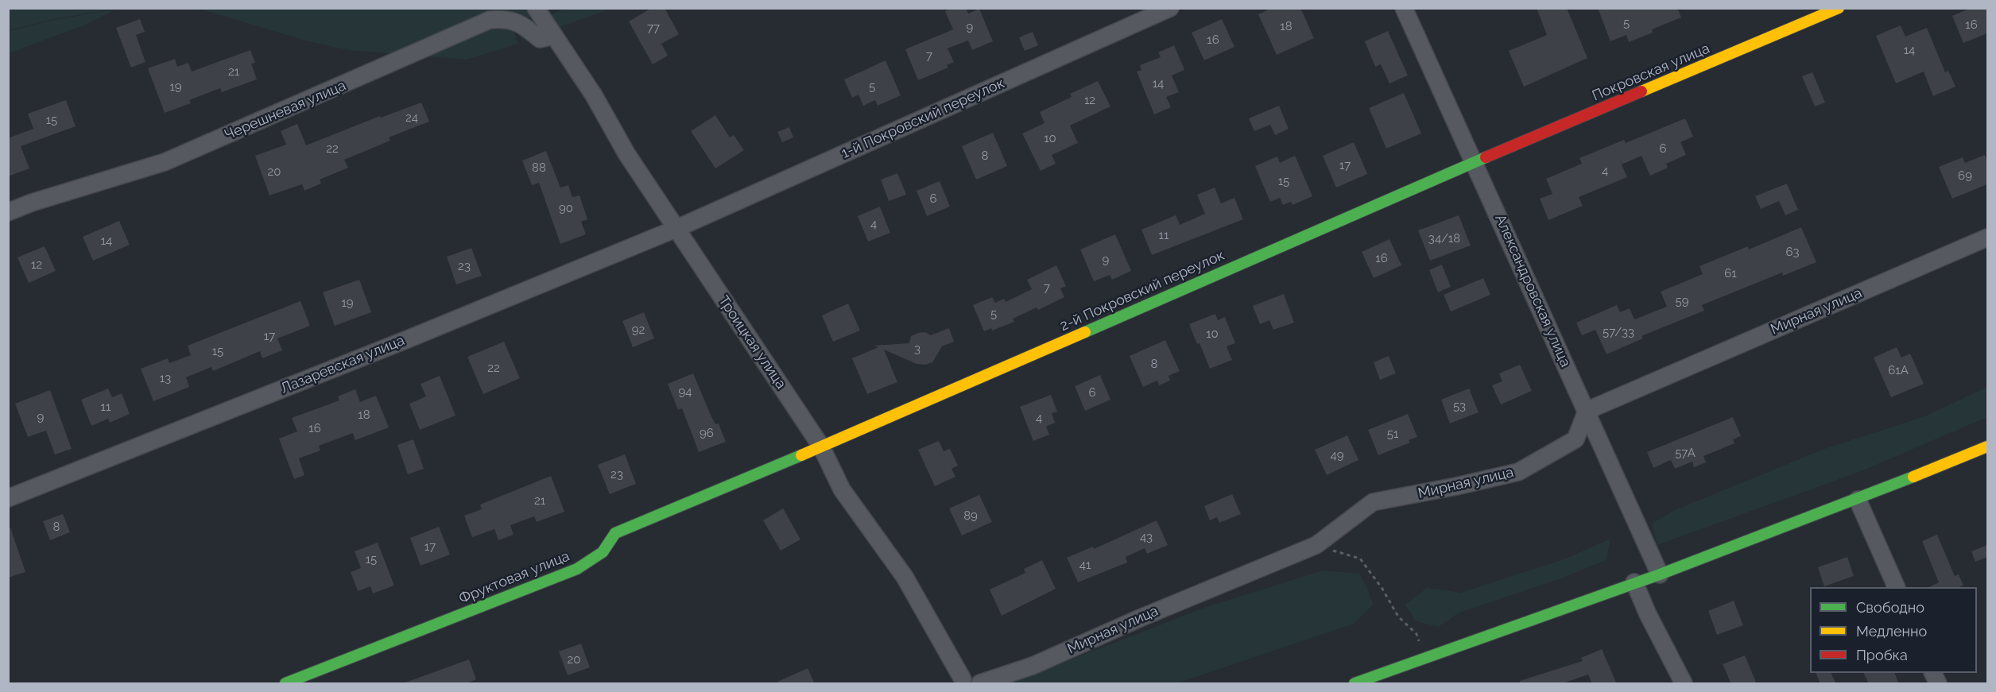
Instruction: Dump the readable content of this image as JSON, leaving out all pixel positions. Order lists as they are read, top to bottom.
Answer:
{
  "streets": {
    "street": [
      "Покровская улица",
      "Черешневая улица",
      "1-й Покровский переулок",
      "2-й Покровский переулок",
      "Александровская улица",
      "Мирная улица",
      "Троицкая улица",
      "Лазаревская улица",
      "Фруктовая улица"
    ]
  },
  "crossings": [
    ["Покровская улица", "2-й Покровский переулок"],
    ["Покровская улица", "Александровская улица"],
    ["Черешневая улица", "Троицкая улица"],
    ["1-й Покровский переулок", "Троицкая улица"],
    ["1-й Покровский переулок", "Лазаревская улица"],
    ["2-й Покровский переулок", "Александровская улица"],
    ["2-й Покровский переулок", "Троицкая улица"],
    ["2-й Покровский переулок", "Фруктовая улица"],
    ["Александровская улица", "Мирная улица"],
    ["Троицкая улица", "Лазаревская улица"],
    ["Троицкая улица", "Фруктовая улица"]
  ],
  "house_numbers": [
    "5",
    "16",
    "18",
    "9",
    "77",
    "16",
    "14",
    "7",
    "21",
    "14",
    "19",
    "5",
    "12",
    "24",
    "15",
    "10",
    "22",
    "6",
    "8",
    "17",
    "88",
    "4",
    "20",
    "69",
    "15",
    "6",
    "90",
    "4",
    "11",
    "34/18",
    "14",
    "63",
    "16",
    "9",
    "12",
    "23",
    "61",
    "7",
    "59",
    "19",
    "5",
    "92",
    "57/33",
    "10",
    "17",
    "3",
    "15",
    "8",
    "22",
    "61А",
    "13",
    "94",
    "6",
    "53",
    "11",
    "18",
    "9",
    "4",
    "16",
    "96",
    "51",
    "57А",
    "49",
    "23",
    "21",
    "89",
    "8",
    "43",
    "17",
    "15",
    "41",
    "20"
  ],
  "legend": ["Свободно", "Медленно", "Пробка"]
}
